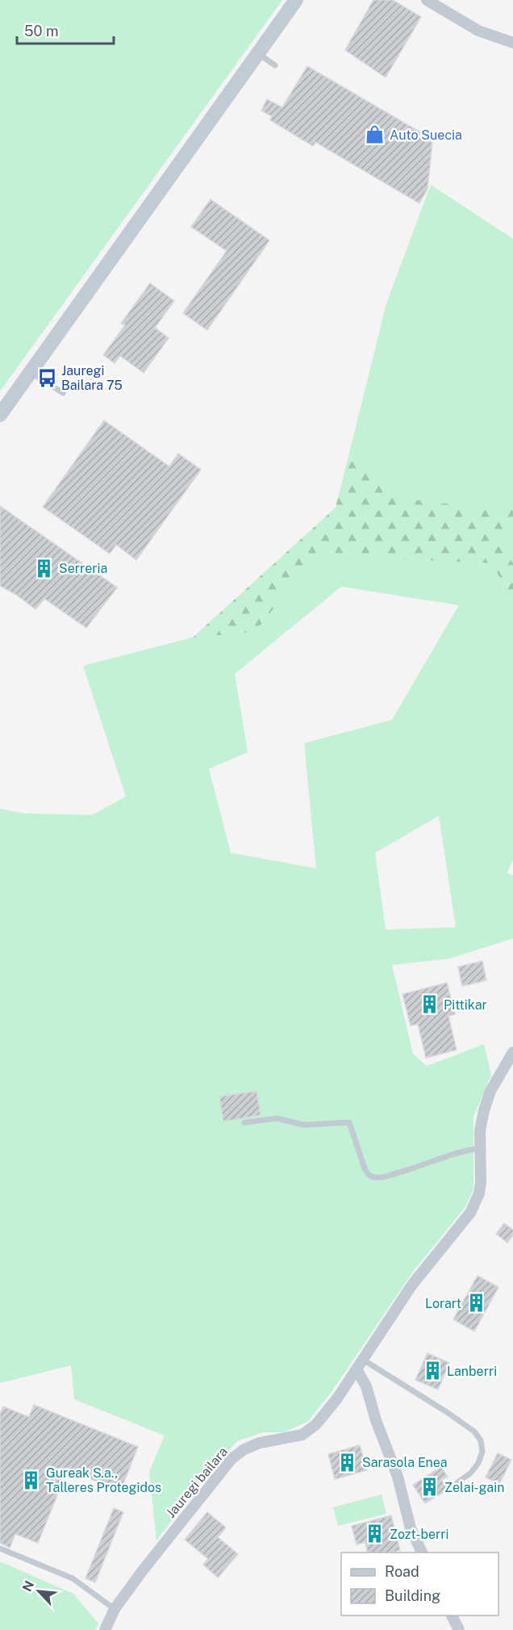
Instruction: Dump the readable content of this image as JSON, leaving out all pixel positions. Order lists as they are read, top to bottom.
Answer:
{
  "streets": {
    "street": ["Jauregi bailara"]
  },
  "places": {
    "shop": ["Auto Suecia"],
    "bus stop": ["Jauregi Bailara 75"],
    "building": [
      "Serreria",
      "Pittikar",
      "Lorart",
      "Lanberri",
      "Sarasola Enea",
      "Gureak S.a., Talleres Protegidos",
      "Zelai-gain",
      "Zozt-berri"
    ]
  },
  "legend": ["Road", "Building"],
  "scale_bar": "50 m",
  "north": "top left"
}
